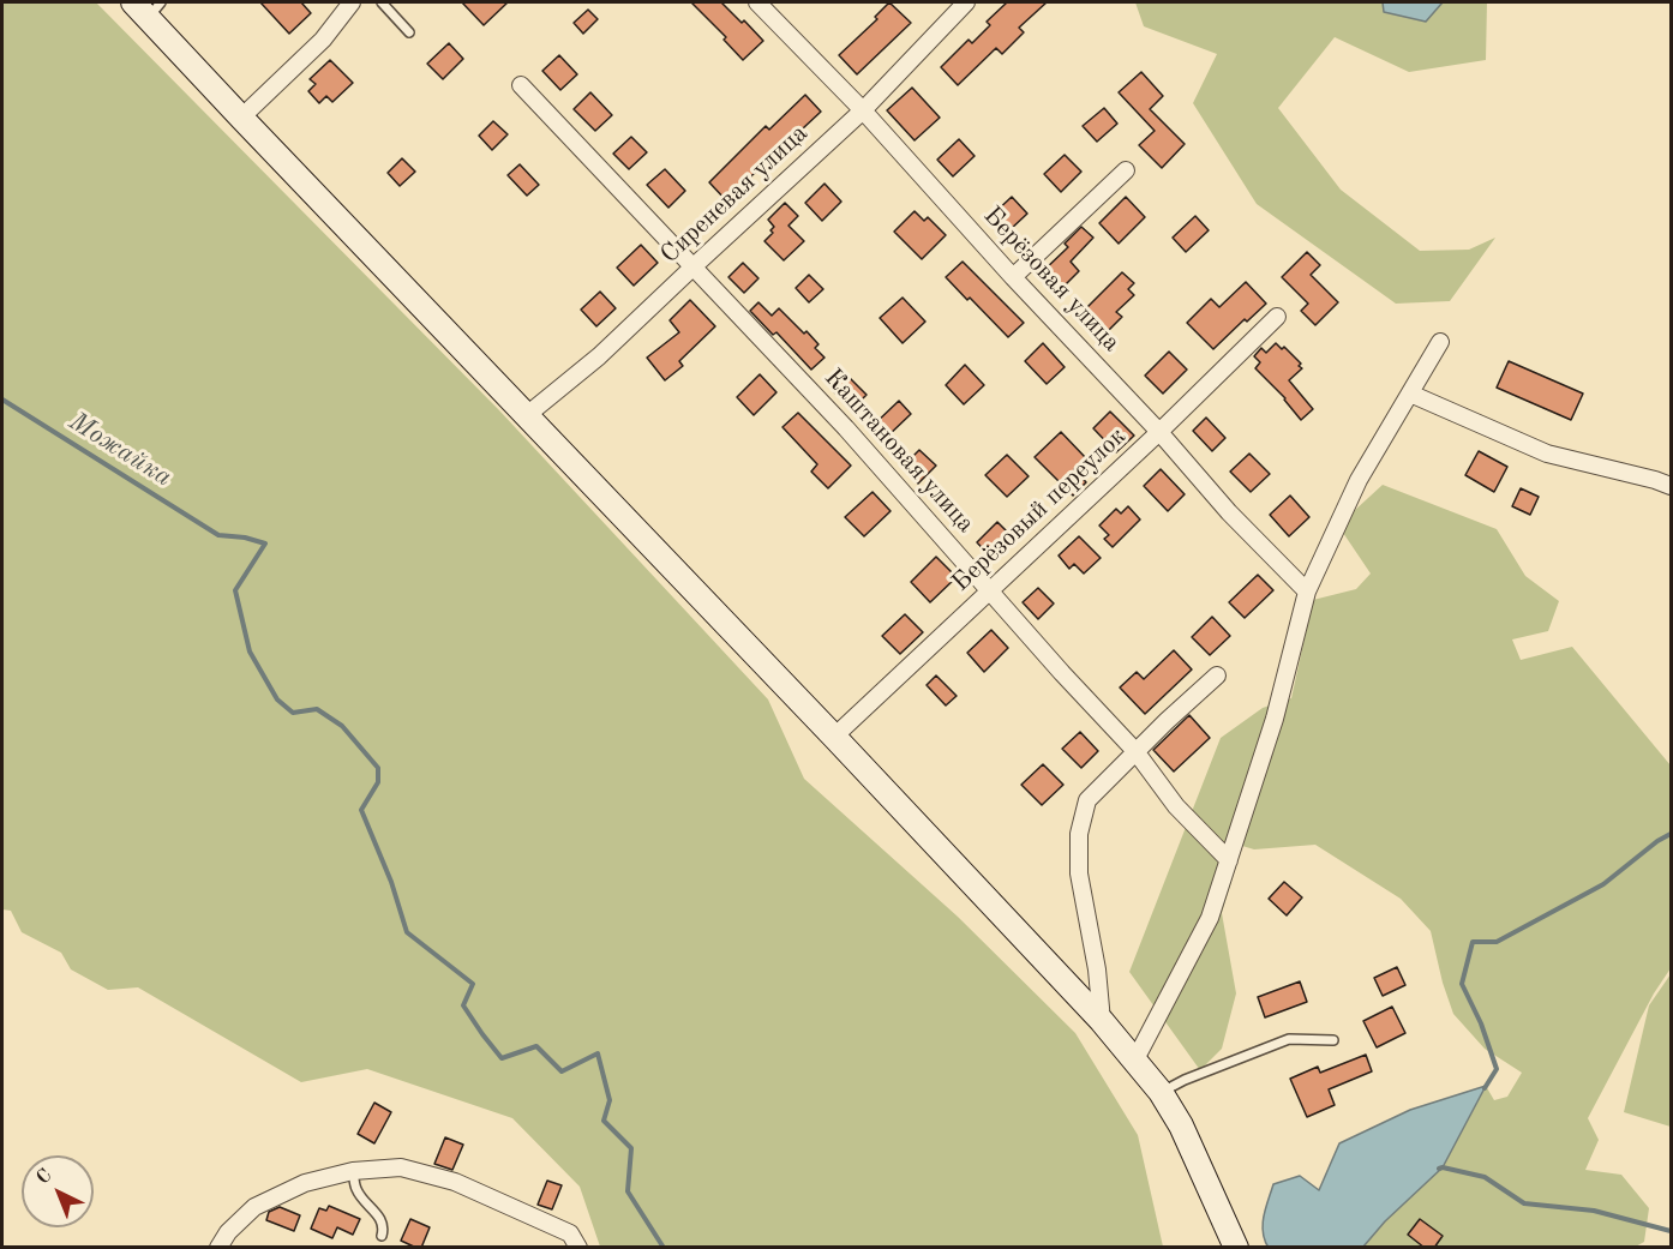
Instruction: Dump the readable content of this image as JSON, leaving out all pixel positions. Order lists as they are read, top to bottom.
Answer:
{
  "streets": {
    "street": [
      "Сиреневая улица",
      "Берёзовая улица",
      "Каштановая улица",
      "Берёзовый переулок"
    ]
  },
  "crossings": [
    ["Сиреневая улица", "Берёзовая улица"],
    ["Сиреневая улица", "Каштановая улица"],
    ["Берёзовая улица", "Берёзовый переулок"],
    ["Каштановая улица", "Берёзовый переулок"]
  ],
  "water": ["Можайка"],
  "north": "top left"
}
